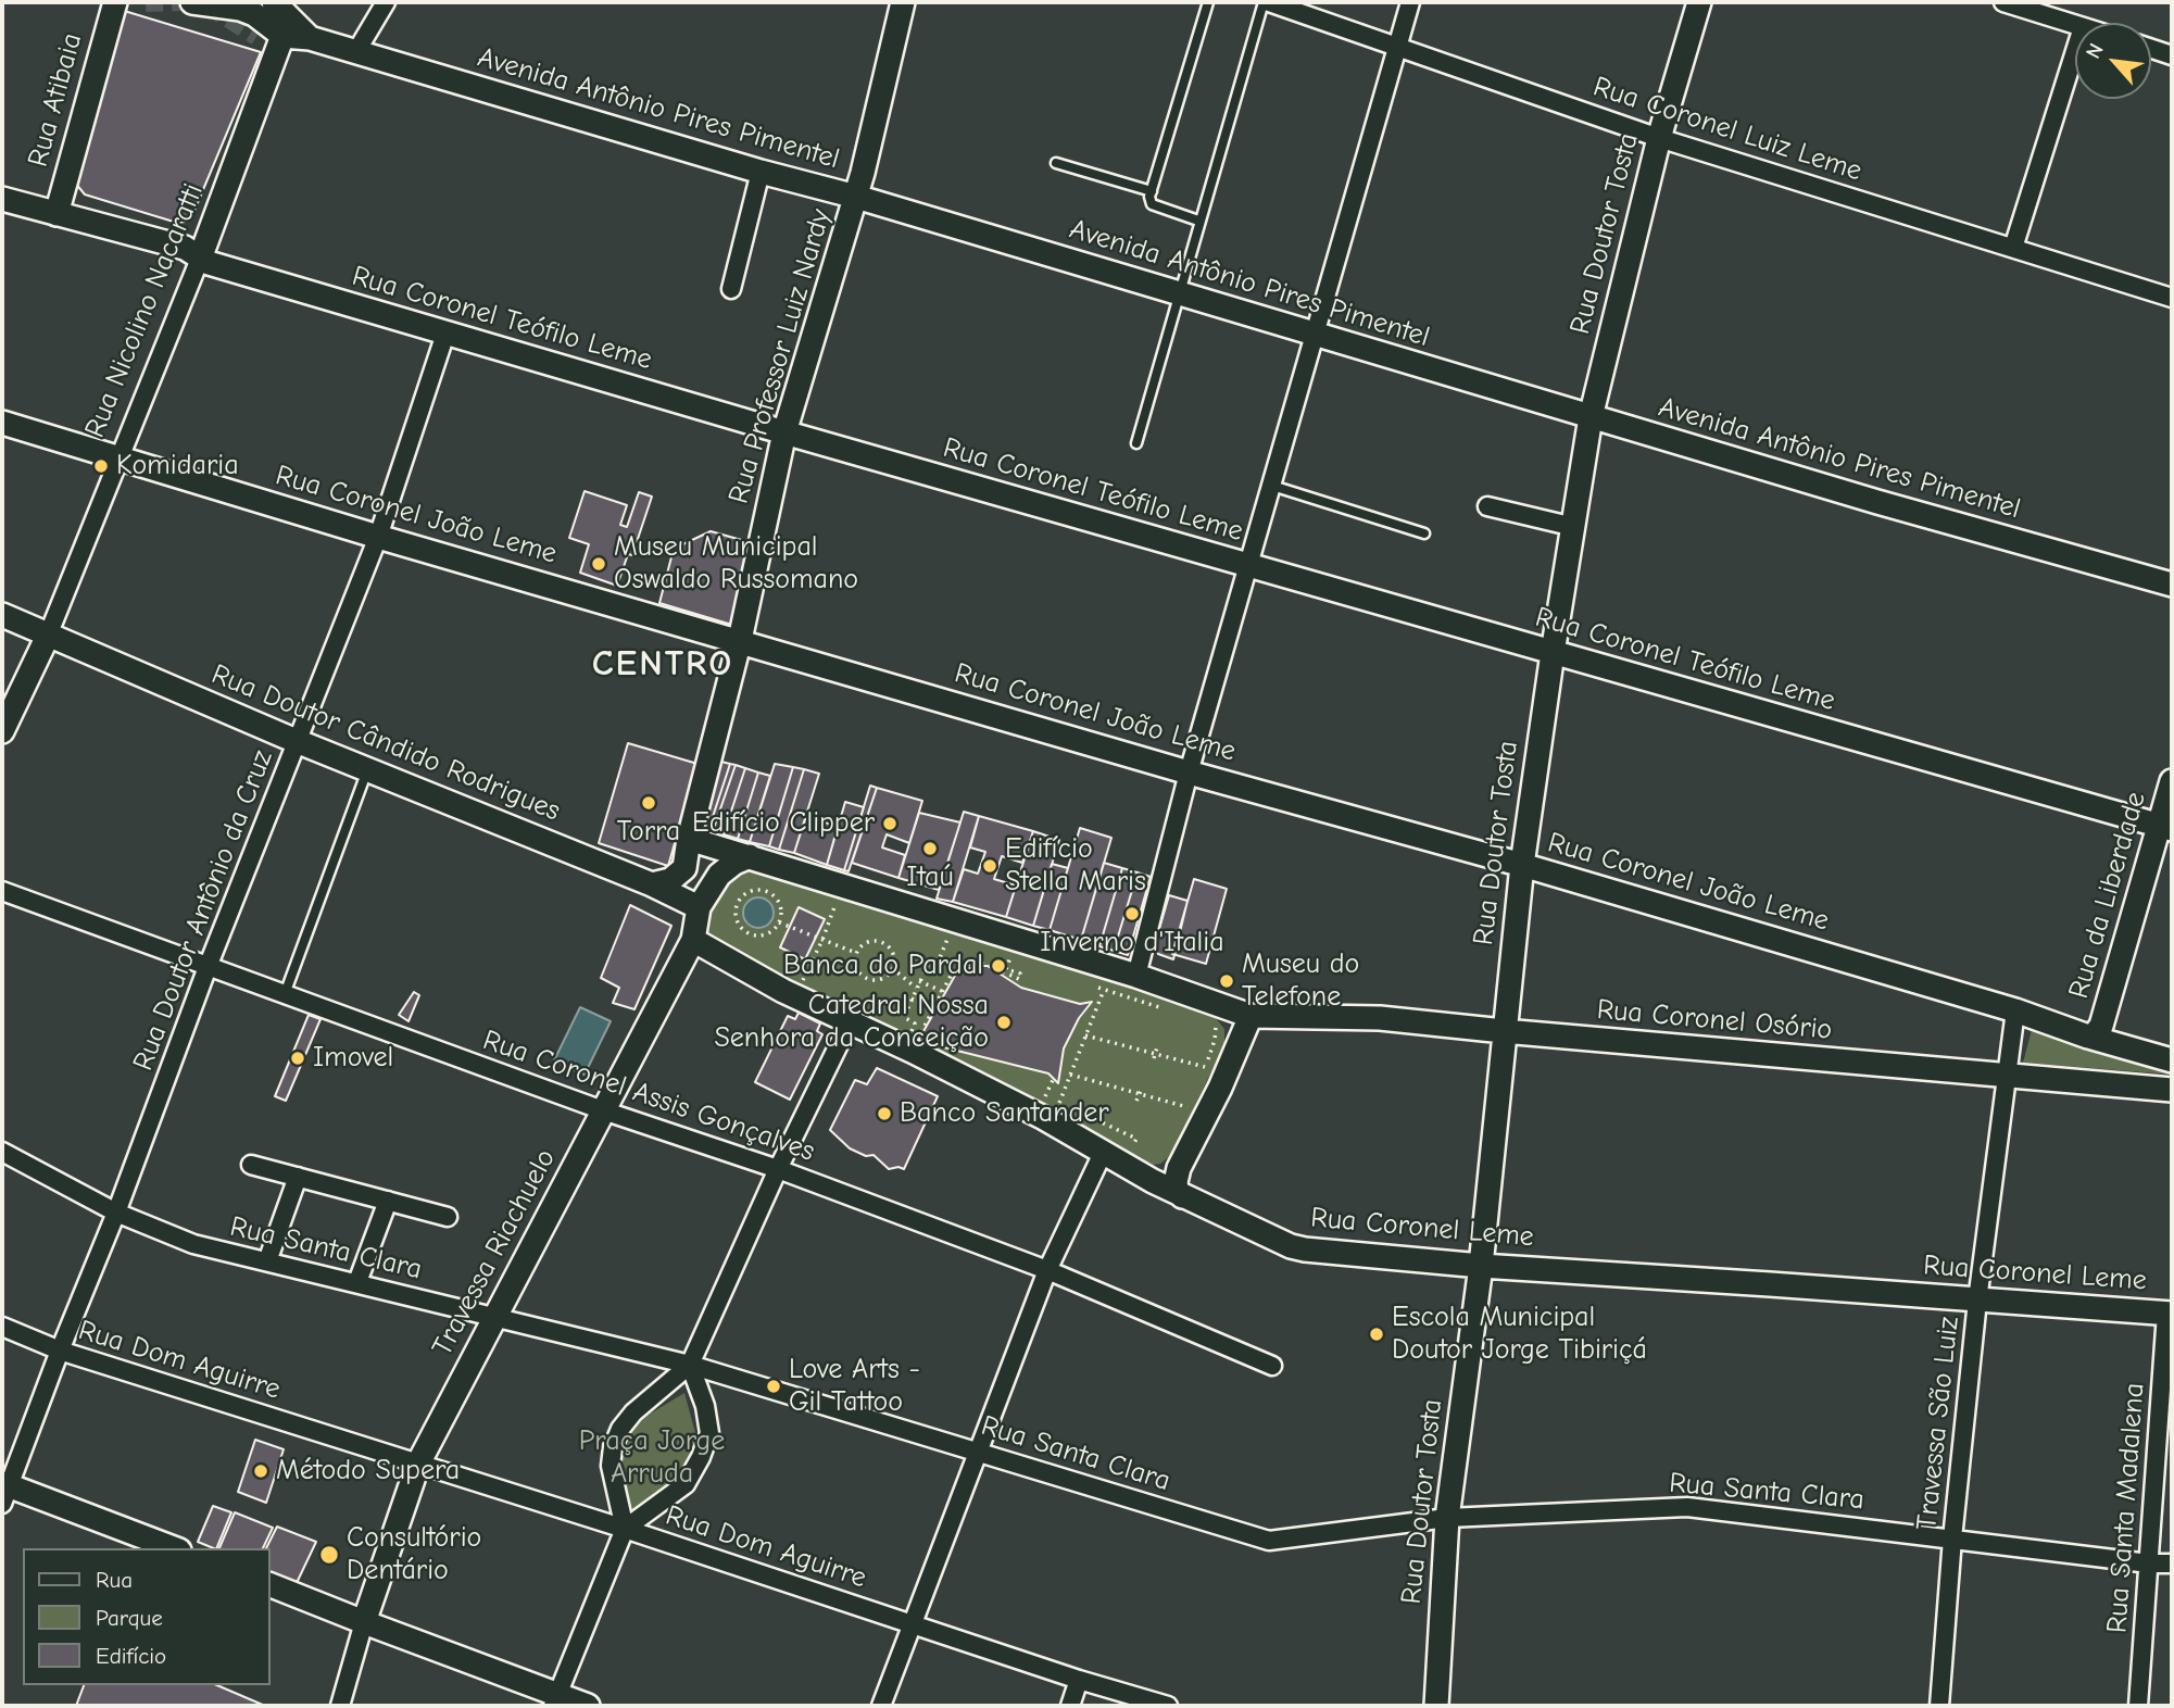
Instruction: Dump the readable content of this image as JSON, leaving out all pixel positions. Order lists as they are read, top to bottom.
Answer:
{
  "streets": {
    "street": [
      "Rua Atibaia",
      "Avenida Antônio Pires Pimentel",
      "Rua Coronel Luiz Leme",
      "Rua Doutor Tosta",
      "Rua Nicolino Nacaratti",
      "Rua Coronel Teófilo Leme",
      "Rua Professor Luiz Nardy",
      "Rua Coronel João Leme",
      "Rua Doutor Cândido Rodrigues",
      "Rua da Liberdade",
      "Rua Doutor Antônio da Cruz",
      "Rua Coronel Osório",
      "Rua Coronel Assis Gonçalves",
      "Rua Coronel Leme",
      "Rua Santa Clara",
      "Travessa Riachuelo",
      "Rua Dom Aguirre",
      "Travessa São Luiz",
      "Rua Santa Madalena"
    ]
  },
  "crossings": [
    ["Rua Atibaia", "Rua Coronel Teófilo Leme"],
    ["Avenida Antônio Pires Pimentel", "Rua Doutor Tosta"],
    ["Avenida Antônio Pires Pimentel", "Rua Nicolino Nacaratti"],
    ["Avenida Antônio Pires Pimentel", "Rua Professor Luiz Nardy"],
    ["Rua Coronel Luiz Leme", "Rua Doutor Tosta"],
    ["Rua Doutor Tosta", "Rua Coronel Teófilo Leme"],
    ["Rua Doutor Tosta", "Rua Coronel João Leme"],
    ["Rua Doutor Tosta", "Rua Coronel Osório"],
    ["Rua Doutor Tosta", "Rua Coronel Leme"],
    ["Rua Doutor Tosta", "Rua Santa Clara"],
    ["Rua Nicolino Nacaratti", "Rua Coronel Teófilo Leme"],
    ["Rua Nicolino Nacaratti", "Rua Coronel João Leme"],
    ["Rua Nicolino Nacaratti", "Rua Doutor Cândido Rodrigues"],
    ["Rua Coronel Teófilo Leme", "Rua Professor Luiz Nardy"],
    ["Rua Coronel Teófilo Leme", "Rua da Liberdade"],
    ["Rua Coronel Teófilo Leme", "Rua Doutor Antônio da Cruz"],
    ["Rua Professor Luiz Nardy", "Rua Coronel João Leme"],
    ["Rua Professor Luiz Nardy", "Rua Doutor Cândido Rodrigues"],
    ["Rua Professor Luiz Nardy", "Rua Coronel Osório"],
    ["Rua Coronel João Leme", "Rua da Liberdade"],
    ["Rua Coronel João Leme", "Rua Doutor Antônio da Cruz"],
    ["Rua Coronel João Leme", "Travessa São Luiz"],
    ["Rua Doutor Cândido Rodrigues", "Rua Doutor Antônio da Cruz"],
    ["Rua Doutor Cândido Rodrigues", "Travessa Riachuelo"],
    ["Rua Doutor Antônio da Cruz", "Rua Coronel Assis Gonçalves"],
    ["Rua Doutor Antônio da Cruz", "Rua Santa Clara"],
    ["Rua Doutor Antônio da Cruz", "Rua Dom Aguirre"],
    ["Rua Coronel Osório", "Travessa Riachuelo"],
    ["Rua Coronel Osório", "Travessa São Luiz"],
    ["Rua Coronel Assis Gonçalves", "Travessa Riachuelo"],
    ["Rua Coronel Leme", "Travessa Riachuelo"],
    ["Rua Coronel Leme", "Travessa São Luiz"],
    ["Rua Coronel Leme", "Rua Santa Madalena"],
    ["Rua Santa Clara", "Travessa Riachuelo"],
    ["Rua Santa Clara", "Travessa São Luiz"],
    ["Rua Santa Clara", "Rua Santa Madalena"],
    ["Travessa Riachuelo", "Rua Dom Aguirre"]
  ],
  "districts": ["CENTRO"],
  "parks": ["Praça Jorge Arruda"],
  "places": [
    "Komidaria",
    "Museu Municipal Oswaldo Russomano",
    "Torra",
    "Edifício Clipper",
    "Itaú",
    "Edifício Stella Maris",
    "Inverno d'Italia",
    "Banca do Pardal",
    "Museu do Telefone",
    "Catedral Nossa Senhora da Conceição",
    "Imovel",
    "Banco Santander",
    "Escola Municipal Doutor Jorge Tibiriçá",
    "Love Arts - Gil Tattoo",
    "Método Supera",
    "Consultório Dentário"
  ],
  "legend": ["Rua", "Parque", "Edifício"],
  "north": "top left"
}
